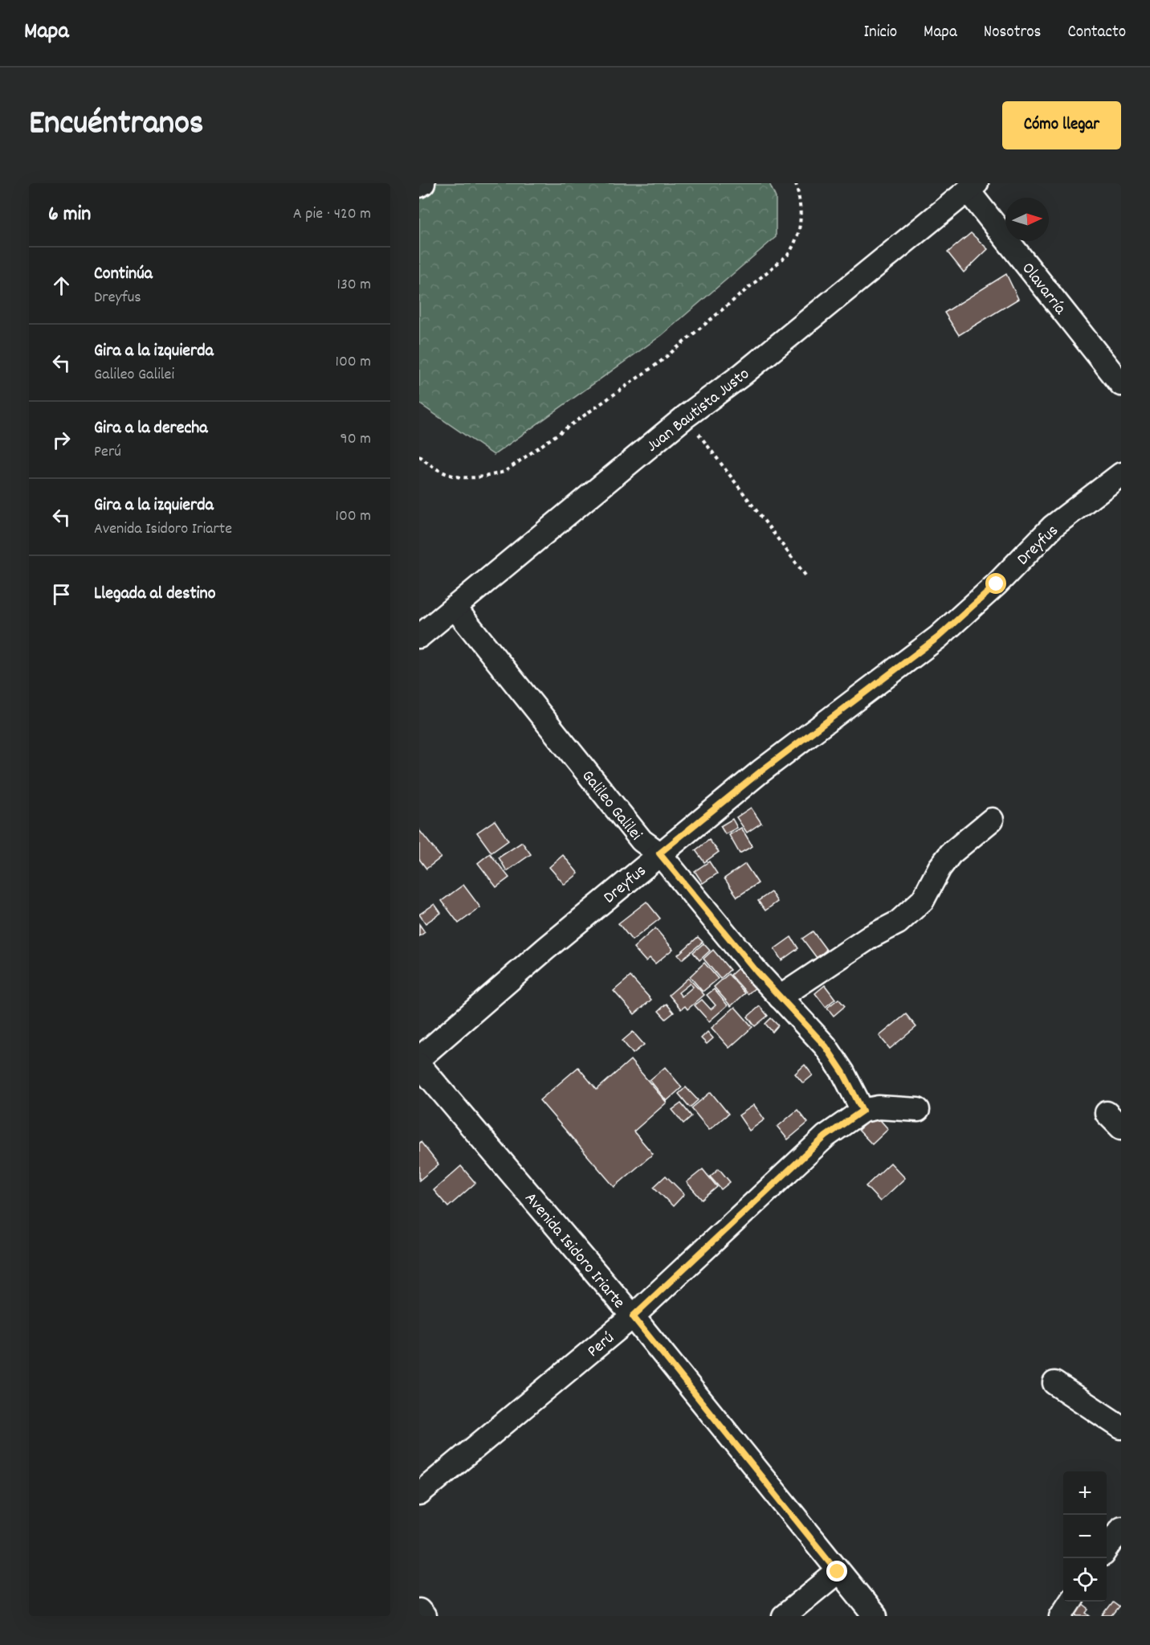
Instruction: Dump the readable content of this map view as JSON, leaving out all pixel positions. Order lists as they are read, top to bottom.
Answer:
{
  "streets": {
    "street": [
      "Olavarría",
      "Juan Bautista Justo",
      "Dreyfus",
      "Galileo Galilei",
      "Avenida Isidoro Iriarte",
      "Perú"
    ]
  },
  "crossings": [
    ["Olavarría", "Juan Bautista Justo"],
    ["Juan Bautista Justo", "Galileo Galilei"],
    ["Dreyfus", "Galileo Galilei"],
    ["Galileo Galilei", "Perú"],
    ["Avenida Isidoro Iriarte", "Perú"]
  ],
  "north": "right",
  "page": {
    "header": "Mapa",
    "nav": [
      "Inicio",
      "Mapa",
      "Nosotros",
      "Contacto"
    ],
    "title": "Encuéntranos",
    "buttons": "Cómo llegar",
    "heading": ["6 min", "A pie · 420 m"],
    "list": [
      ["Continúa", "Dreyfus", "130 m"],
      ["Gira a la izquierda", "Galileo Galilei", "100 m"],
      ["Gira a la derecha", "Perú", "90 m"],
      ["Gira a la izquierda", "Avenida Isidoro Iriarte", "100 m"],
      "Llegada al destino"
    ],
    "map_buttons": ["+", "−"]
  }
}
